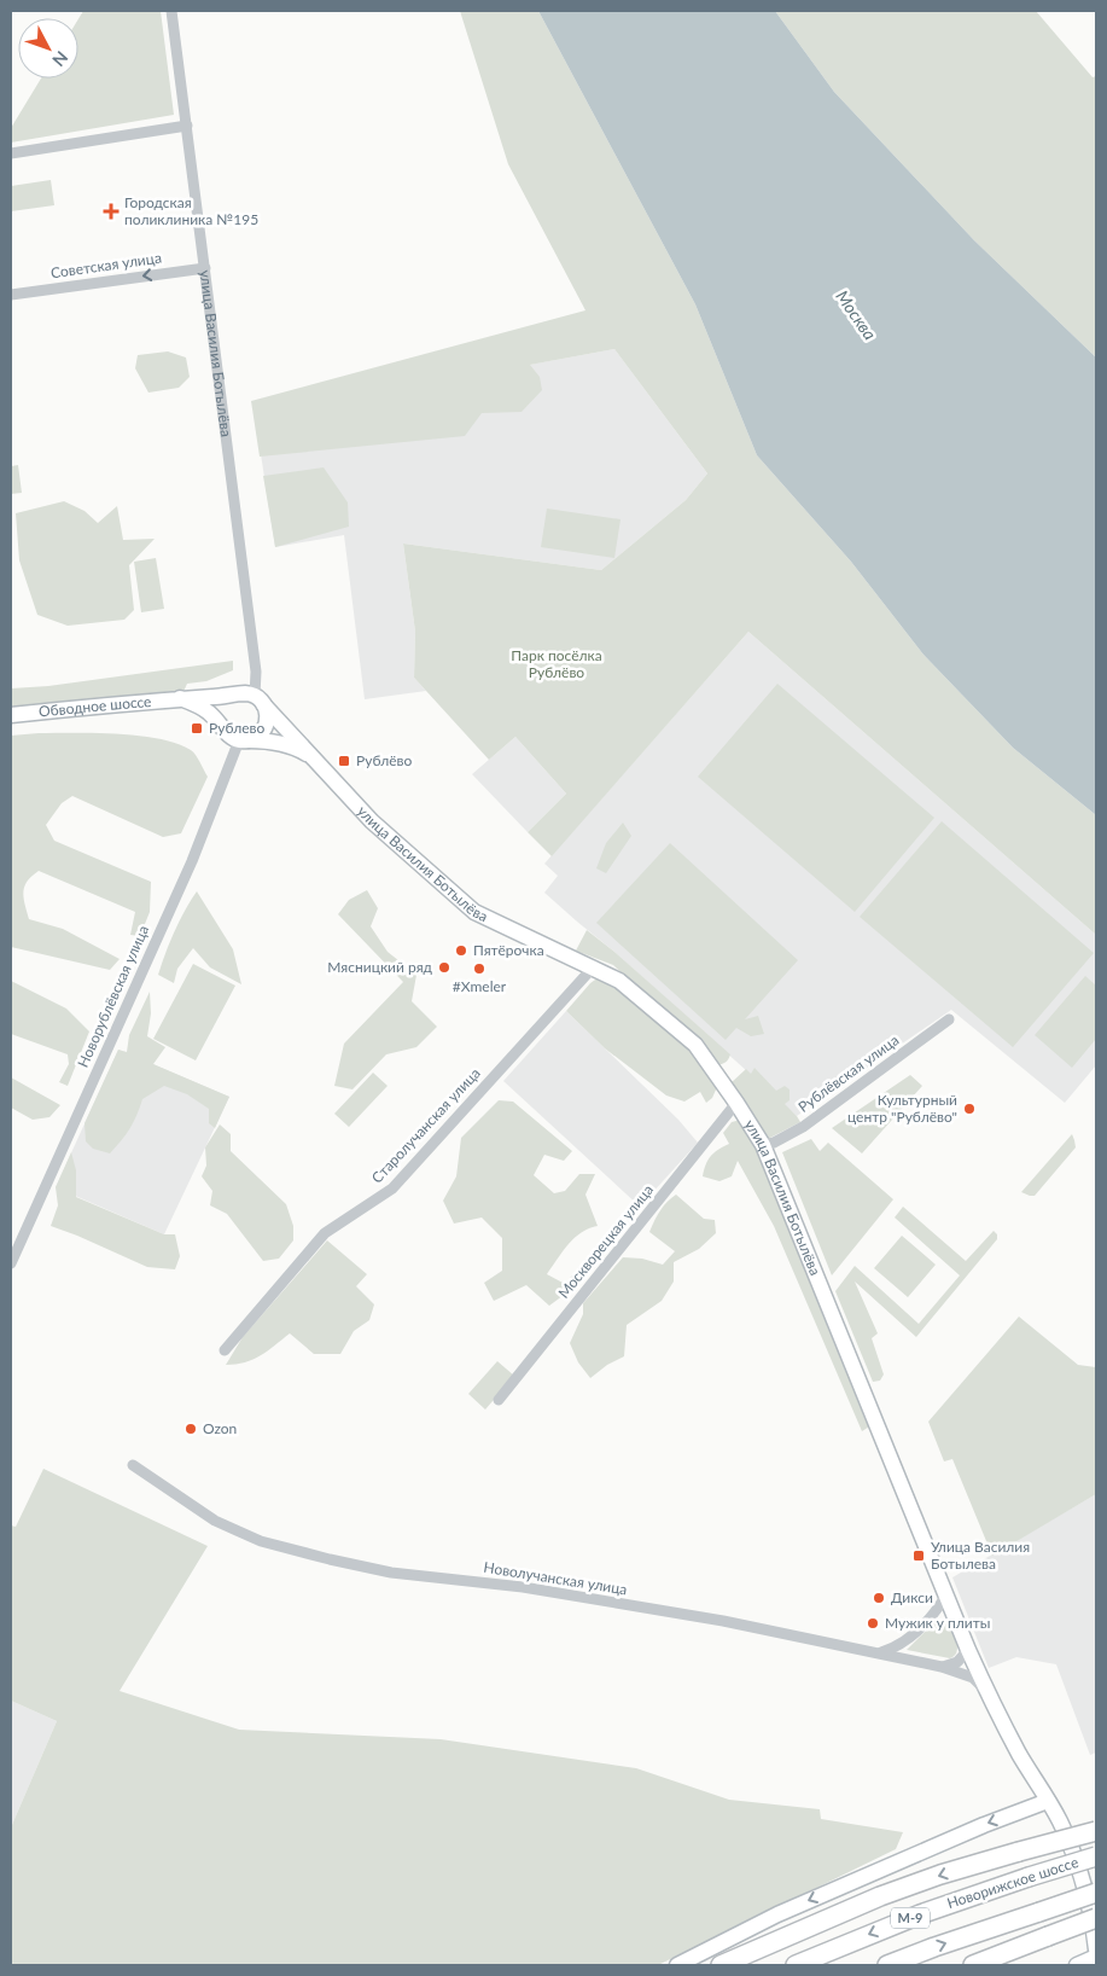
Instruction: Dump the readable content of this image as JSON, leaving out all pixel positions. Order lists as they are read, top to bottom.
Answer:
{
  "streets": {
    "highway": ["Новорижское шоссе", "М-9"],
    "street": [
      "Советская улица",
      "улица Василия Ботылёва",
      "Обводное шоссе",
      "Новорублёвская улица",
      "Рублёвская улица",
      "Старолучанская улица",
      "Москворецкая улица",
      "Новолучанская улица"
    ]
  },
  "crossings": [
    ["Советская улица", "улица Василия Ботылёва"],
    ["улица Василия Ботылёва", "Обводное шоссе"],
    ["улица Василия Ботылёва", "Новорублёвская улица"],
    ["улица Василия Ботылёва", "Рублёвская улица"],
    ["улица Василия Ботылёва", "Старолучанская улица"],
    ["улица Василия Ботылёва", "Москворецкая улица"],
    ["улица Василия Ботылёва", "Новолучанская улица"],
    ["Обводное шоссе", "Новорублёвская улица"]
  ],
  "one_way": ["Советская улица"],
  "water": ["Москва"],
  "parks": ["Парк посёлка Рублёво"],
  "places": {
    "health": ["Городская поликлиника №195"],
    "transit": ["Рублево", "Рублёво", "Улица Василия Ботылева"],
    "other": [
      "Пятёрочка",
      "Мясницкий ряд",
      "#Xmeler",
      "Культурный центр \"Рублёво\"",
      "Ozon",
      "Дикси",
      "Мужик у плиты"
    ]
  },
  "north": "bottom right"
}
